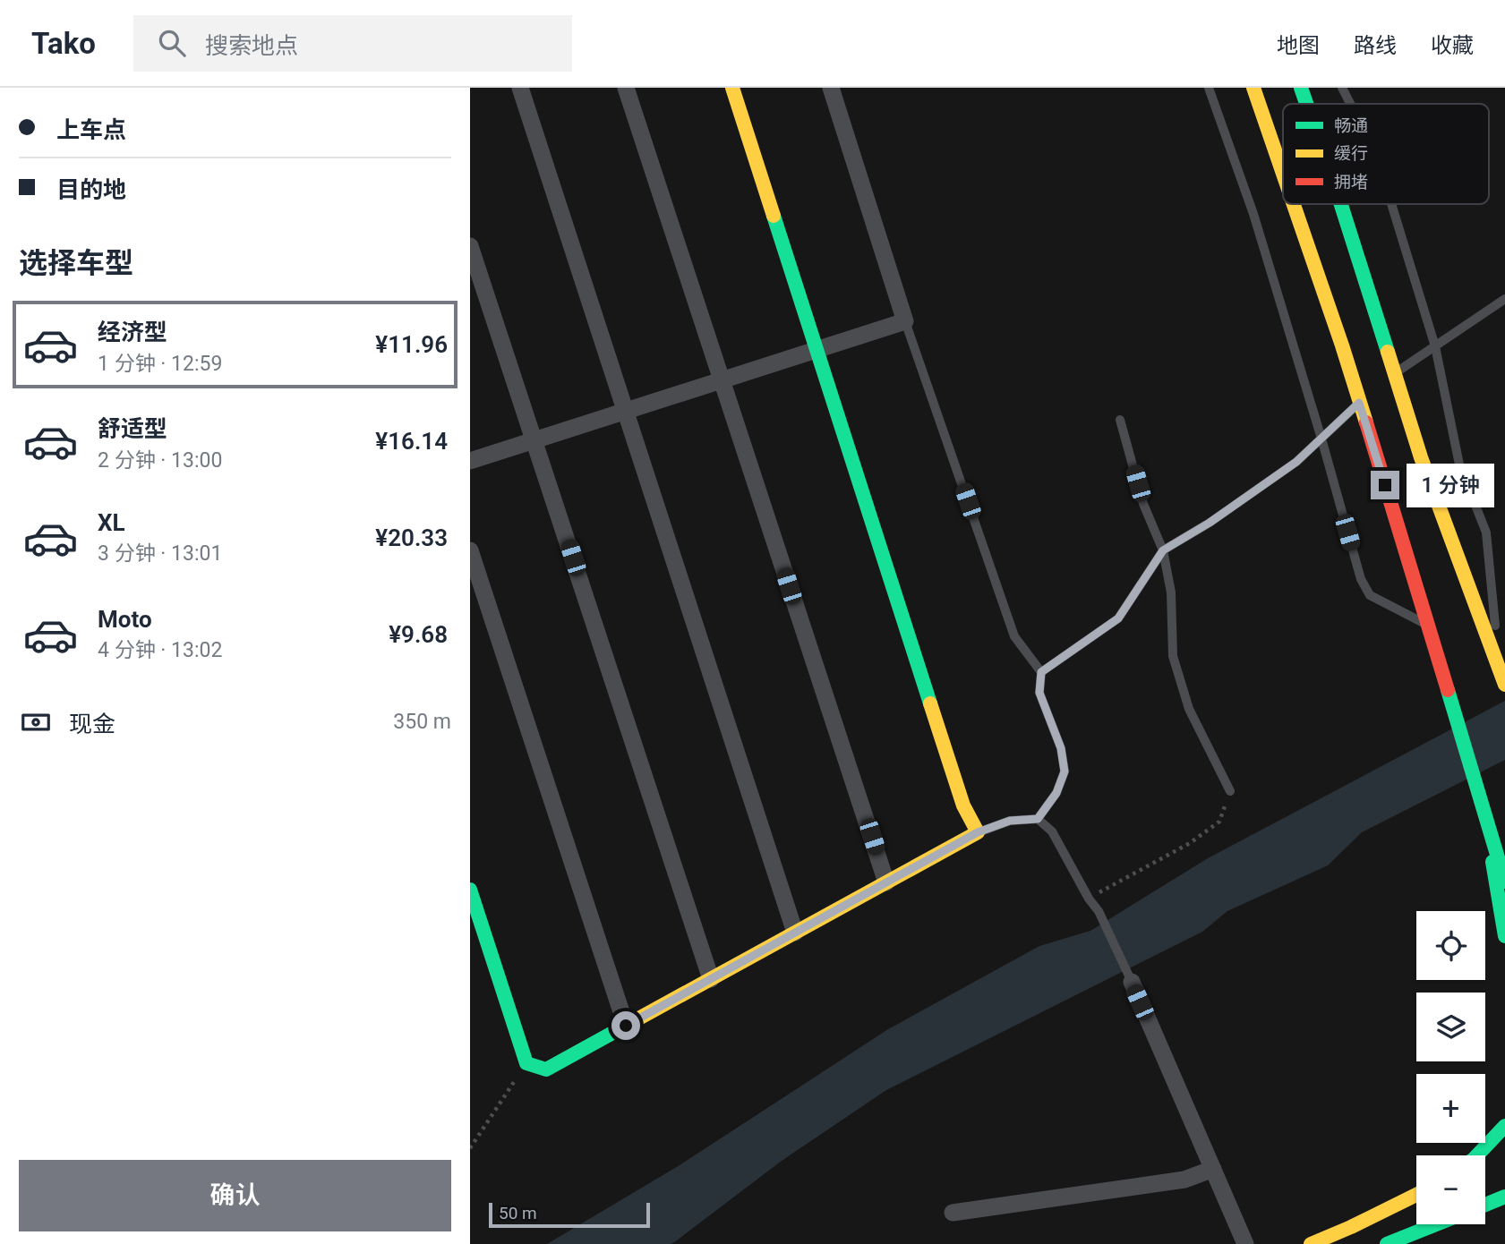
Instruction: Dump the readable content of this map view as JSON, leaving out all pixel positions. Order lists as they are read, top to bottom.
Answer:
{
  "legend": ["畅通", "缓行", "拥堵"],
  "scale_bar": "50 m",
  "page": {
    "header": "Tako",
    "search": "搜索地点",
    "nav": ["地图", "路线", "收藏"],
    "banner": ["上车点", "目的地"],
    "heading": "选择车型",
    "list": [
      {
        "name": "经济型",
        "note": "1 分钟 · 12:59",
        "value": "¥11.96"
      },
      {
        "name": "舒适型",
        "note": "2 分钟 · 13:00",
        "value": "¥16.14"
      },
      {
        "name": "XL",
        "note": "3 分钟 · 13:01",
        "value": "¥20.33"
      },
      {
        "name": "Moto",
        "note": "4 分钟 · 13:02",
        "value": "¥9.68"
      }
    ],
    "bubble": "1 分钟",
    "pay": ["现金", "350 m"],
    "map_buttons": ["+", "−"],
    "buttons": "确认",
    "scale": "50 m"
  }
}
